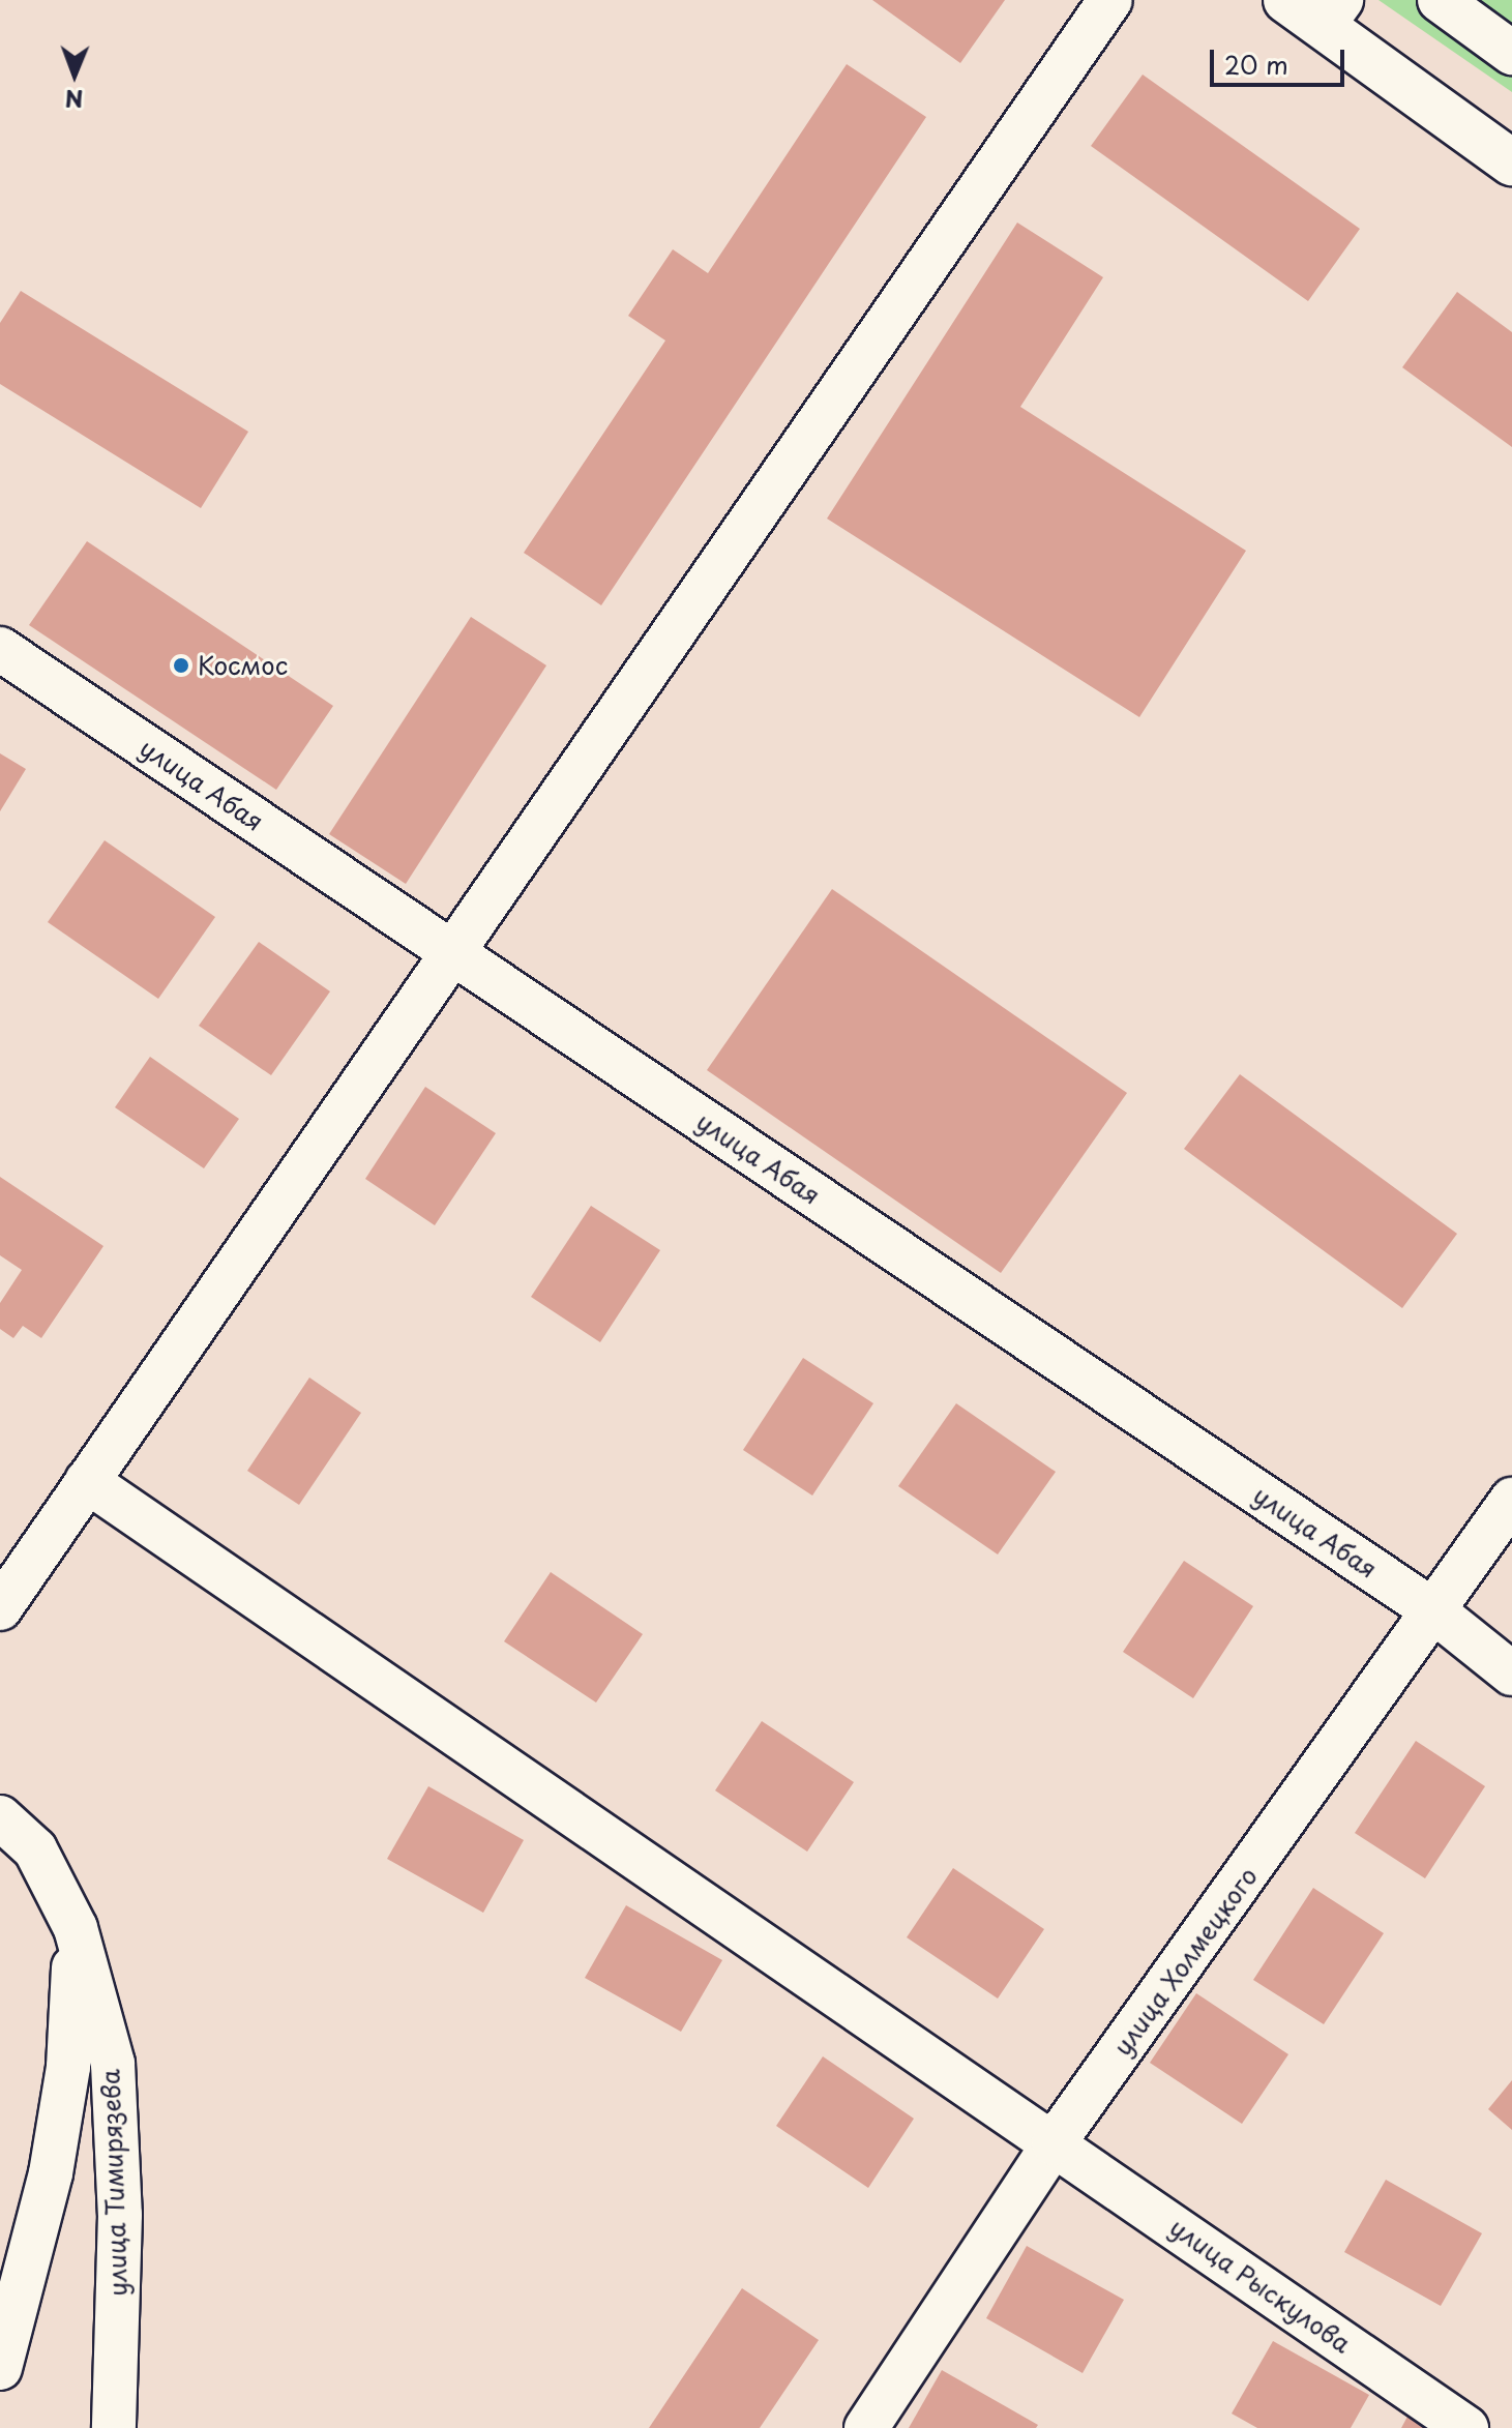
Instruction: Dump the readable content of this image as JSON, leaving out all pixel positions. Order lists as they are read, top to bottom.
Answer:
{
  "streets": {
    "street": [
      "улица Абая",
      "улица Холмецкого",
      "улица Тимирязева",
      "улица Рыскулова"
    ]
  },
  "crossings": [
    ["улица Абая", "улица Холмецкого"],
    ["улица Холмецкого", "улица Рыскулова"]
  ],
  "places": ["Космос"],
  "scale_bar": "20 m",
  "north": "bottom"
}
